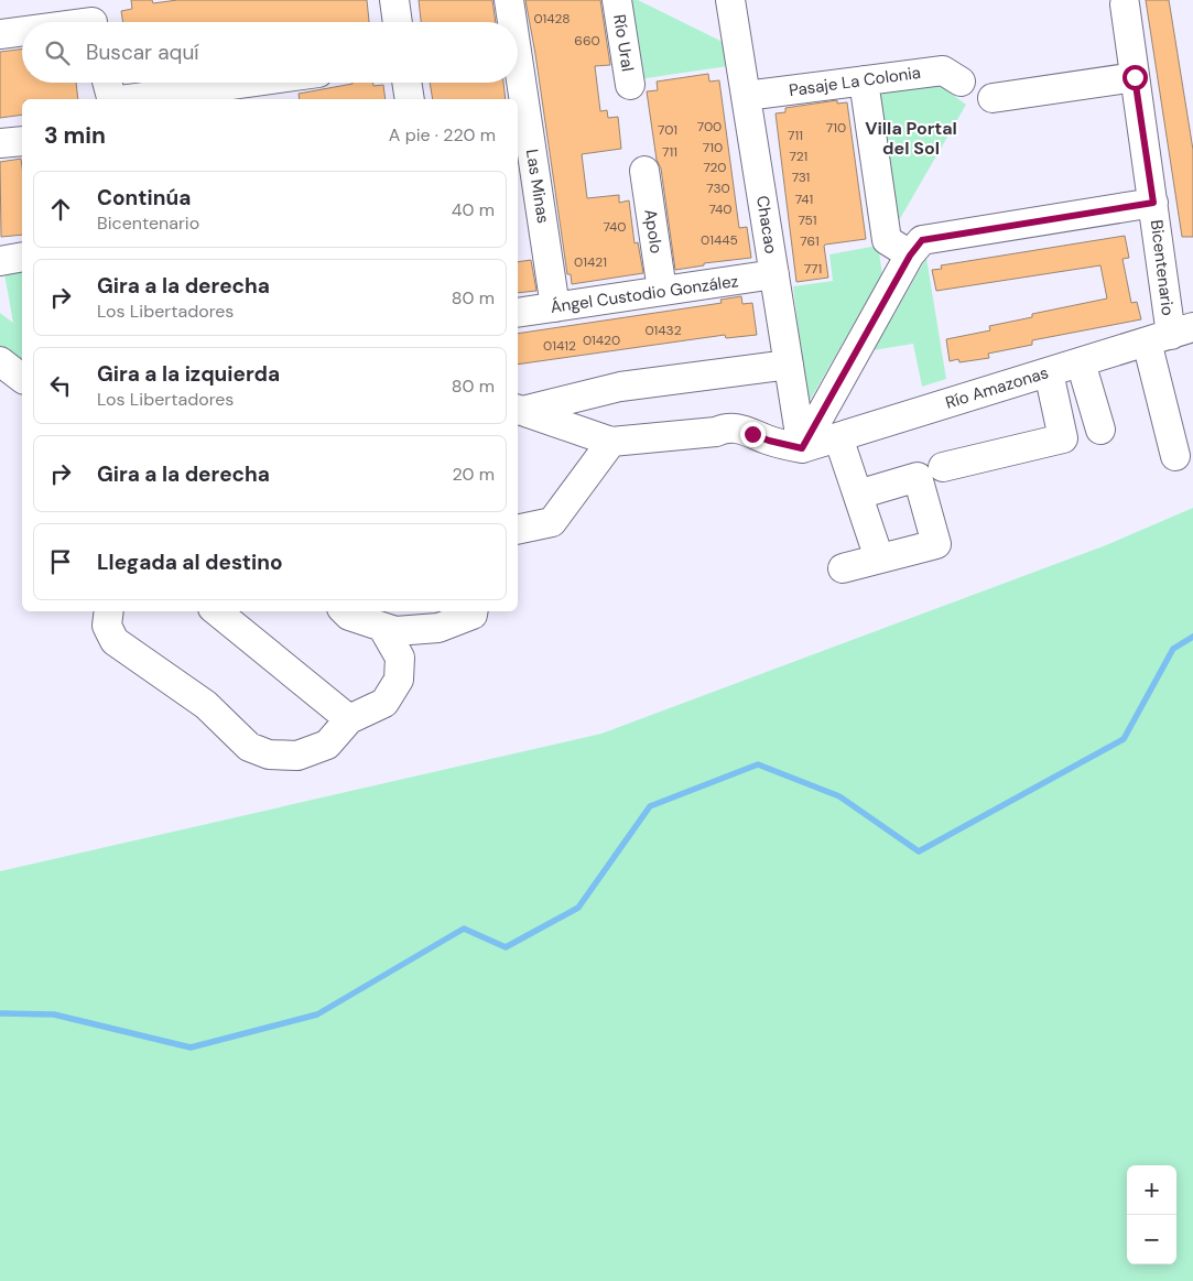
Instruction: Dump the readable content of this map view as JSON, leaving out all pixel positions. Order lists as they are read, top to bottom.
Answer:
{
  "streets": {
    "street": [
      "Río Ural",
      "Pasaje La Colonia",
      "Las Minas",
      "Chacao",
      "Apolo",
      "Bicentenario",
      "Ángel Custodio González",
      "Río Amazonas"
    ]
  },
  "crossings": [
    ["Pasaje La Colonia", "Chacao"],
    ["Las Minas", "Ángel Custodio González"],
    ["Chacao", "Ángel Custodio González"],
    ["Chacao", "Río Amazonas"],
    ["Apolo", "Ángel Custodio González"],
    ["Bicentenario", "Río Amazonas"]
  ],
  "districts": ["Villa Portal del Sol"],
  "house_numbers": [
    "01428",
    "660",
    "700",
    "710",
    "701",
    "711",
    "710",
    "711",
    "721",
    "720",
    "731",
    "730",
    "741",
    "740",
    "751",
    "740",
    "01445",
    "761",
    "01421",
    "771",
    "01432",
    "01420",
    "01412"
  ],
  "page": {
    "search": "Buscar aquí",
    "heading": ["3 min", "A pie · 220 m"],
    "list": [
      ["Continúa", "Bicentenario", "40 m"],
      ["Gira a la derecha", "Los Libertadores", "80 m"],
      ["Gira a la izquierda", "Los Libertadores", "80 m"],
      ["Gira a la derecha", "20 m"],
      "Llegada al destino"
    ],
    "map_buttons": ["+", "−"]
  }
}
